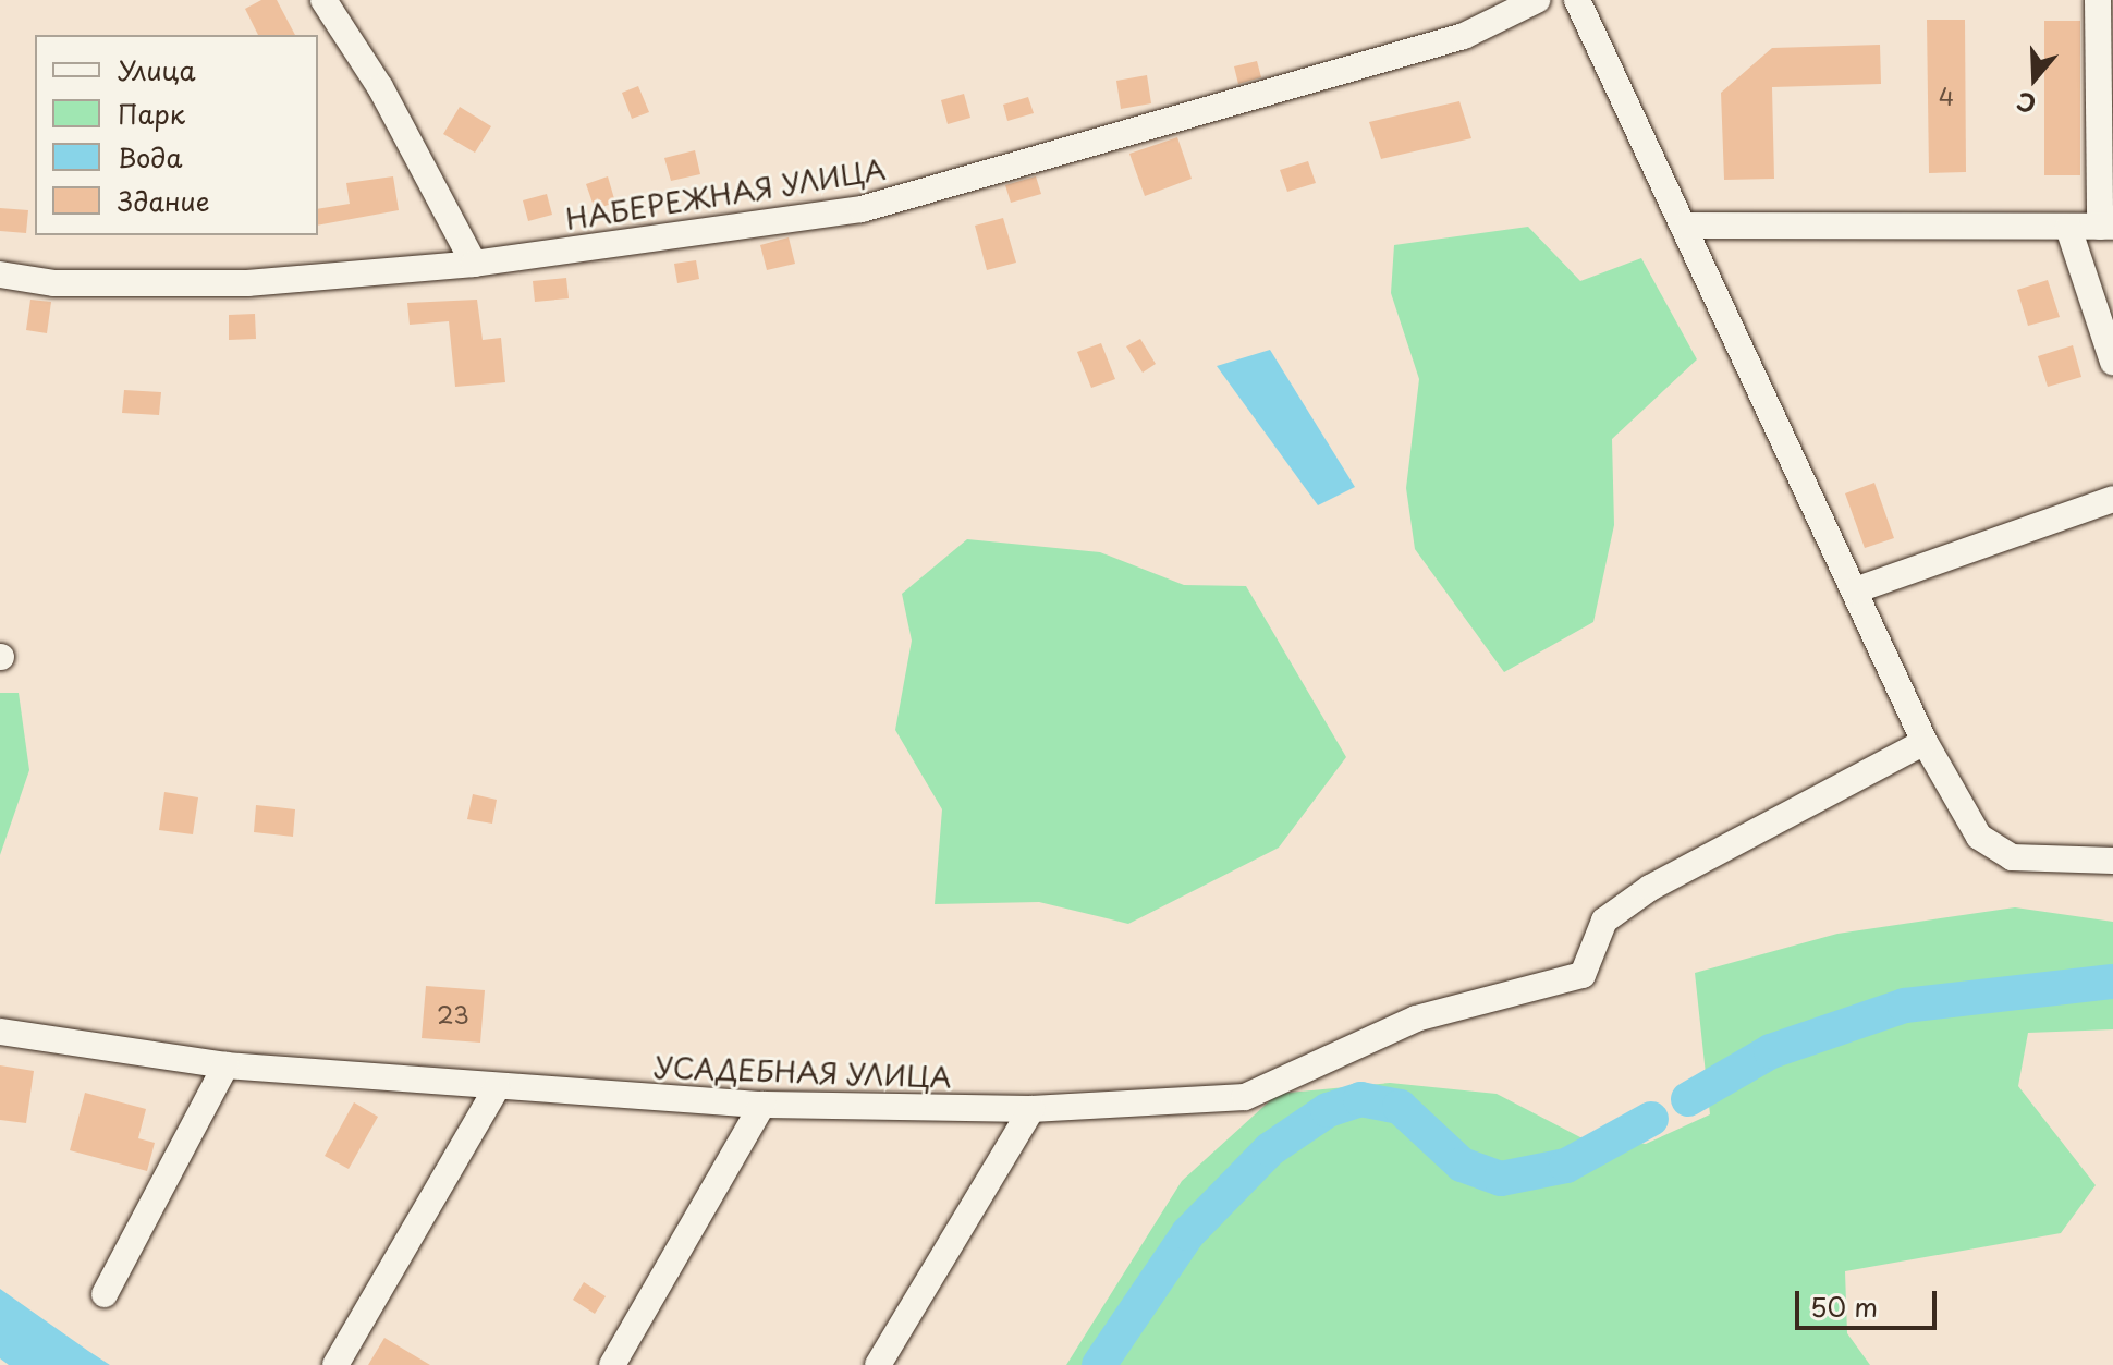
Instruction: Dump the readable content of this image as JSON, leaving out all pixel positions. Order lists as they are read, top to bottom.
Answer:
{
  "streets": {
    "street": ["НАБЕРЕЖНАЯ УЛИЦА", "УСАДЕБНАЯ УЛИЦА"]
  },
  "house_numbers": ["4", "23"],
  "legend": [
    "Улица",
    "Парк",
    "Вода",
    "Здание"
  ],
  "scale_bar": "50 m",
  "north": "bottom"
}
